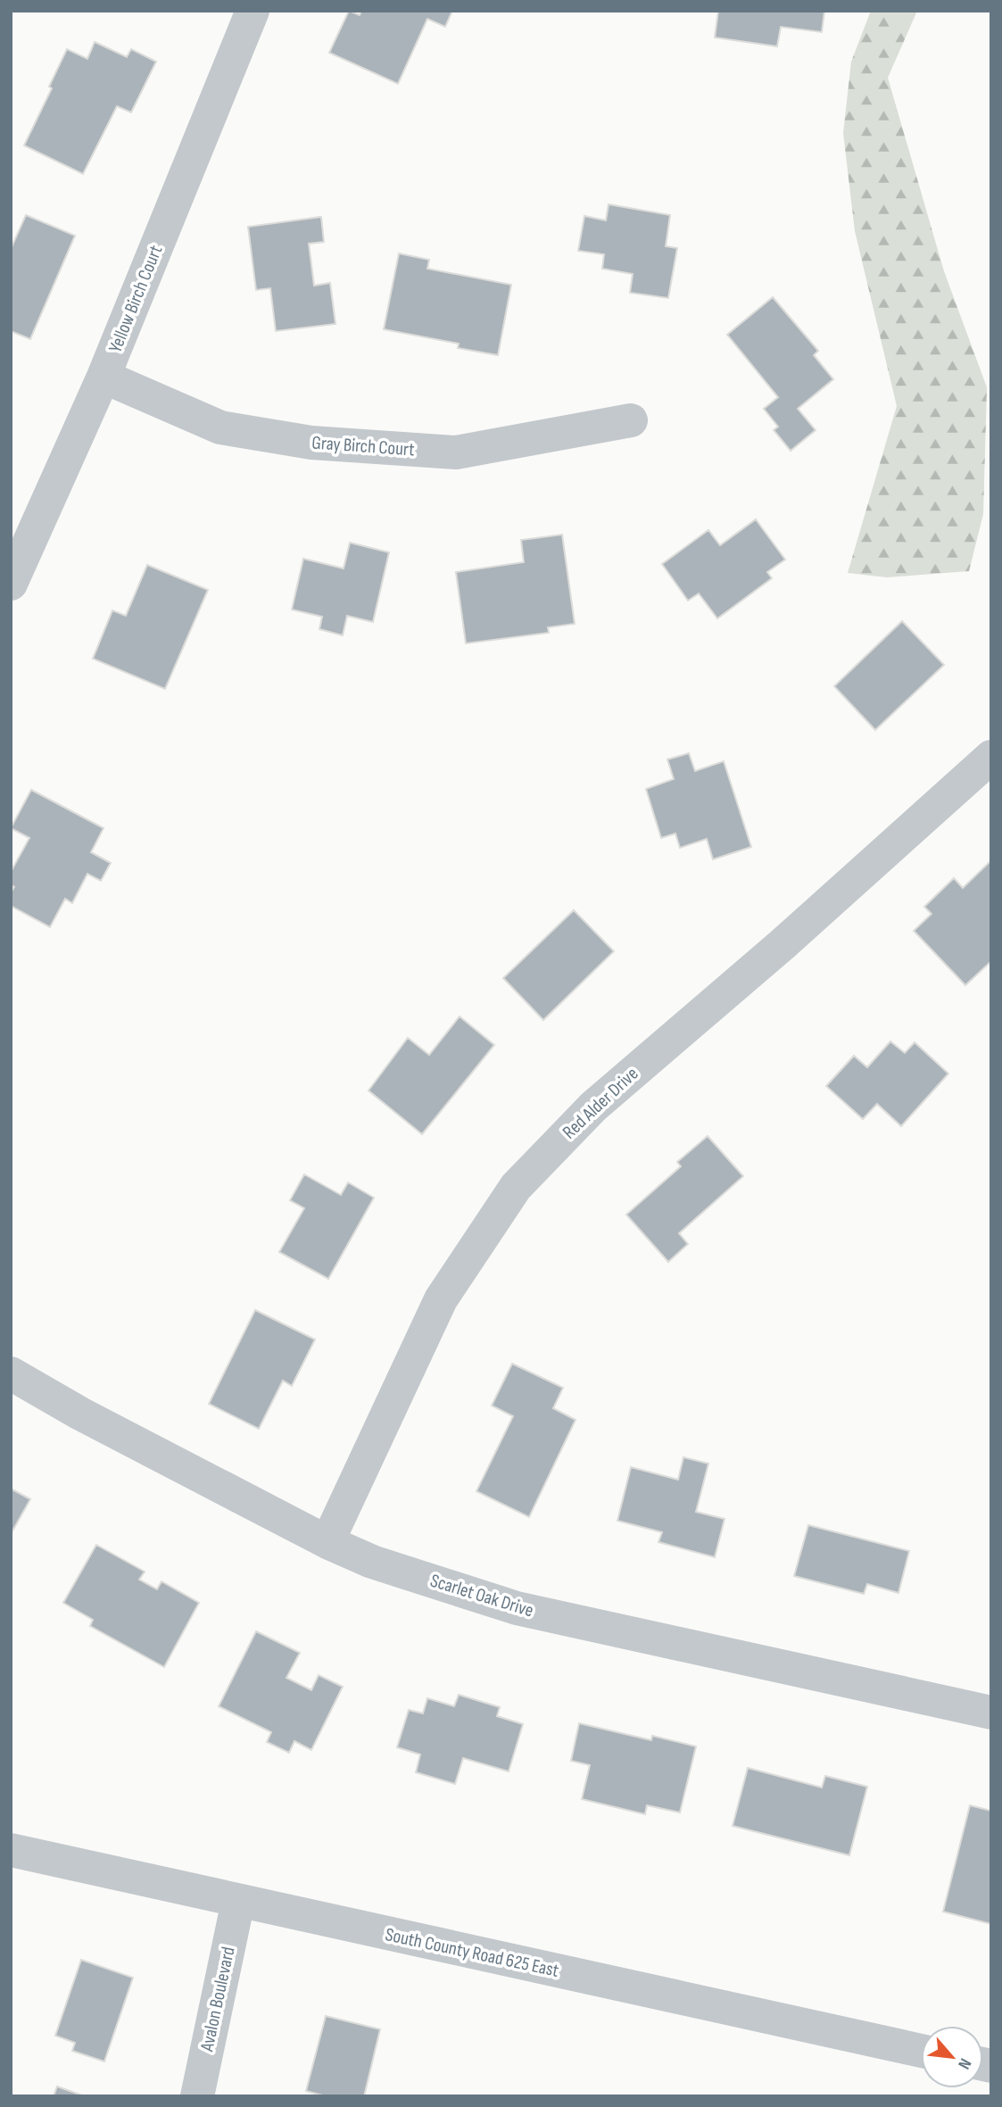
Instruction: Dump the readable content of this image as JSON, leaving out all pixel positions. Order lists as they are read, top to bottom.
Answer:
{
  "streets": {
    "street": [
      "Yellow Birch Court",
      "Gray Birch Court",
      "Red Alder Drive",
      "Scarlet Oak Drive",
      "South County Road 625 East",
      "Avalon Boulevard"
    ]
  },
  "crossings": [
    ["Yellow Birch Court", "Gray Birch Court"],
    ["Red Alder Drive", "Scarlet Oak Drive"],
    ["South County Road 625 East", "Avalon Boulevard"]
  ],
  "north": "bottom right"
}
